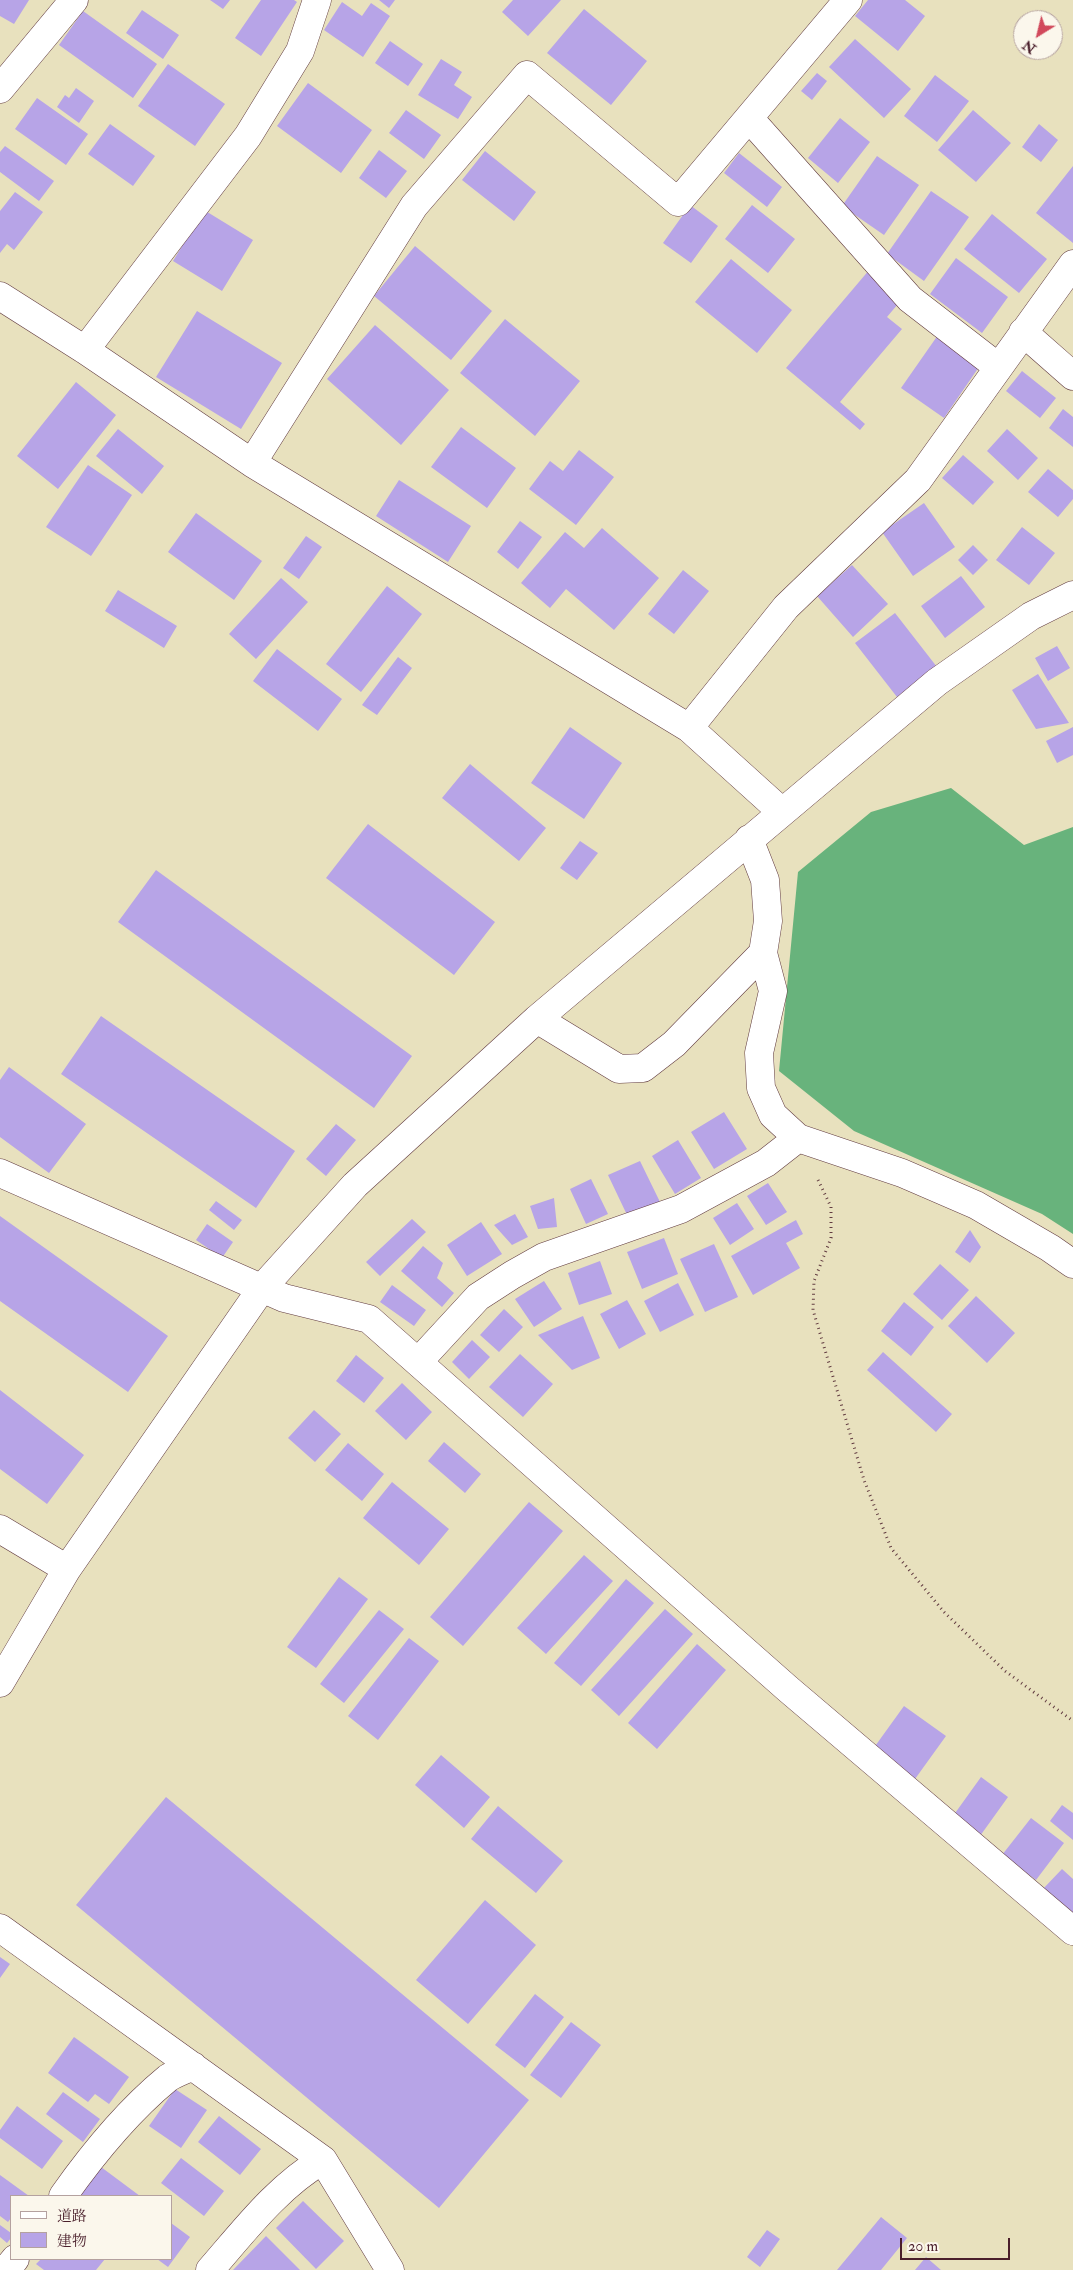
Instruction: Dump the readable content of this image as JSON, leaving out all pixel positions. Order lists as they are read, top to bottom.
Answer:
{
  "legend": ["道路", "建物"],
  "scale_bar": "20 m",
  "north": "bottom left"
}
